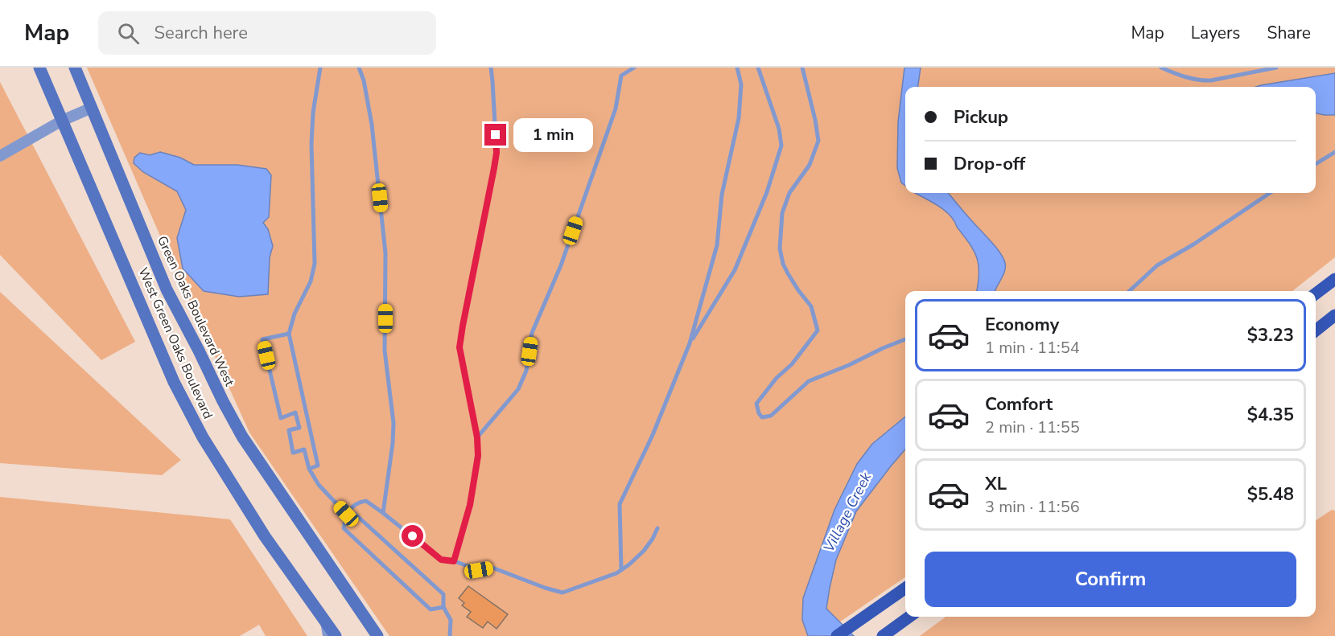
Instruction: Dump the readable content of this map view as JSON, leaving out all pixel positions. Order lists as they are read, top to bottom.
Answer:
{
  "streets": {
    "main road": ["Green Oaks Boulevard West", "West Green Oaks Boulevard"]
  },
  "water": ["Village Creek"],
  "page": {
    "header": "Map",
    "search": "Search here",
    "nav": ["Map", "Layers", "Share"],
    "banner": ["Pickup", "Drop-off"],
    "bubble": "1 min",
    "list": [
      {
        "name": "Economy",
        "note": "1 min · 11:54",
        "value": "$3.23"
      },
      {
        "name": "Comfort",
        "note": "2 min · 11:55",
        "value": "$4.35"
      },
      {
        "name": "XL",
        "note": "3 min · 11:56",
        "value": "$5.48"
      }
    ],
    "buttons": "Confirm"
  }
}
